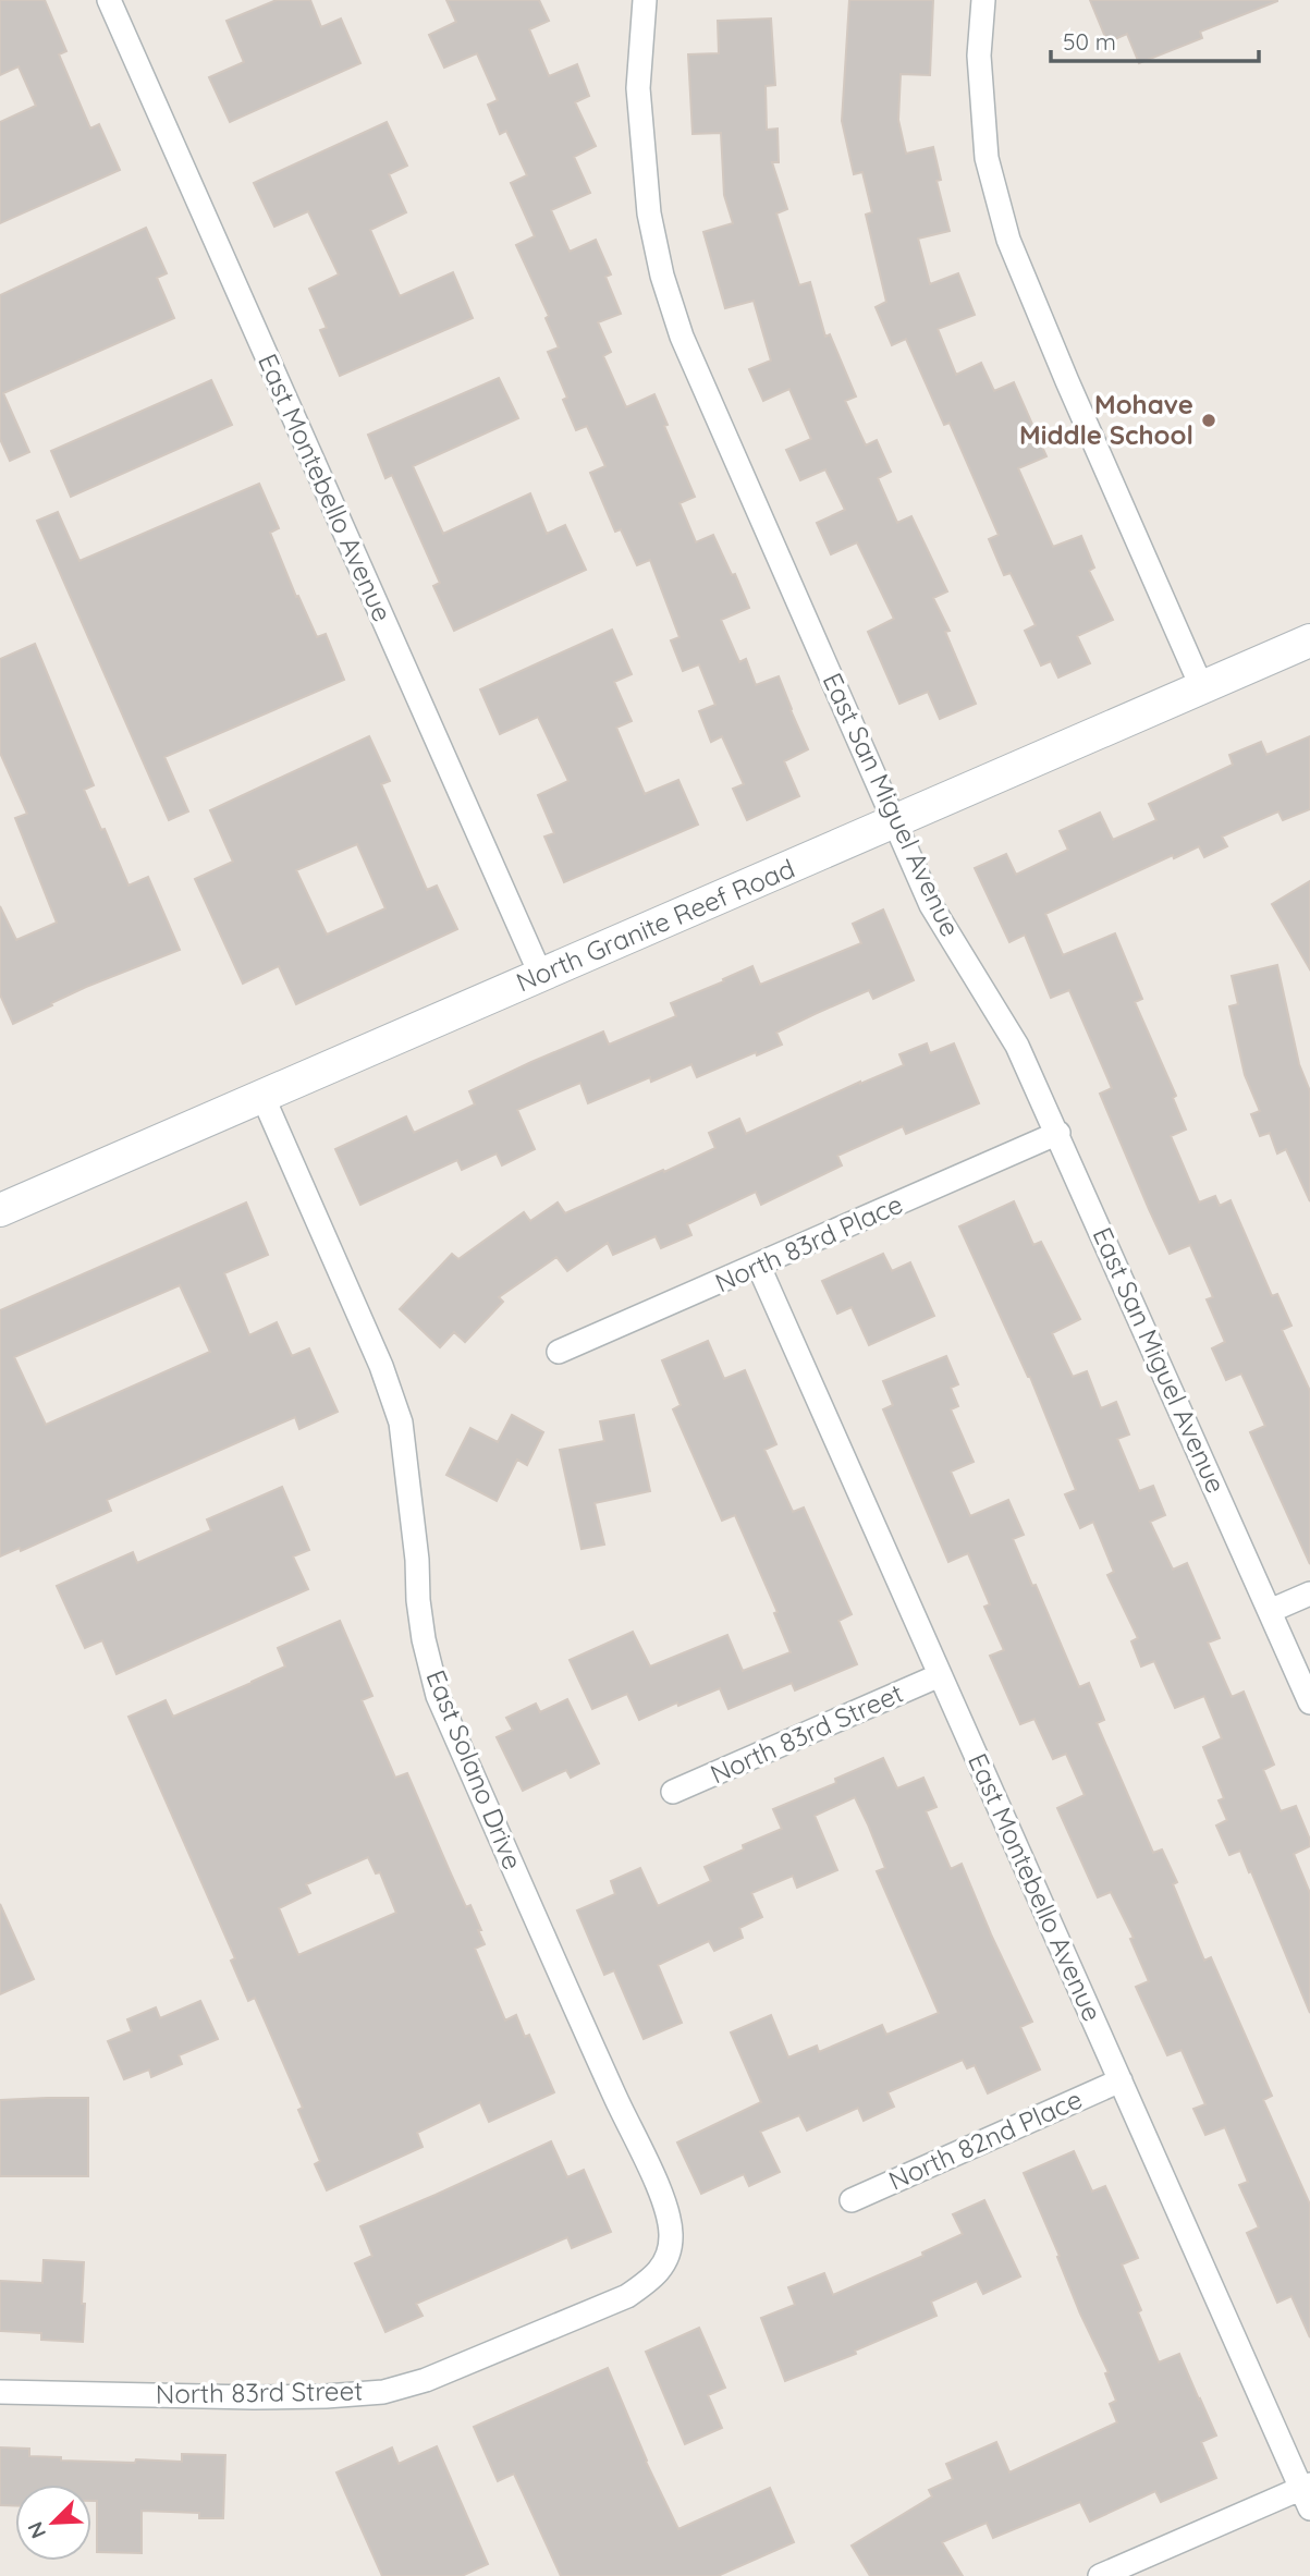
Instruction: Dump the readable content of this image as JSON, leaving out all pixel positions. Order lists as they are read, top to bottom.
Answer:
{
  "streets": {
    "street": [
      "East Montebello Avenue",
      "East San Miguel Avenue",
      "North Granite Reef Road",
      "North 83rd Place",
      "North 83rd Street",
      "East Solano Drive",
      "North 82nd Place"
    ]
  },
  "crossings": [
    ["East Montebello Avenue", "North Granite Reef Road"],
    ["East Montebello Avenue", "North 83rd Place"],
    ["East Montebello Avenue", "North 83rd Street"],
    ["East Montebello Avenue", "North 82nd Place"],
    ["East San Miguel Avenue", "North Granite Reef Road"],
    ["East San Miguel Avenue", "North 83rd Place"],
    ["North Granite Reef Road", "East Solano Drive"],
    ["North 83rd Street", "East Solano Drive"]
  ],
  "places": ["Mohave Middle School"],
  "scale_bar": "50 m",
  "north": "bottom left"
}
